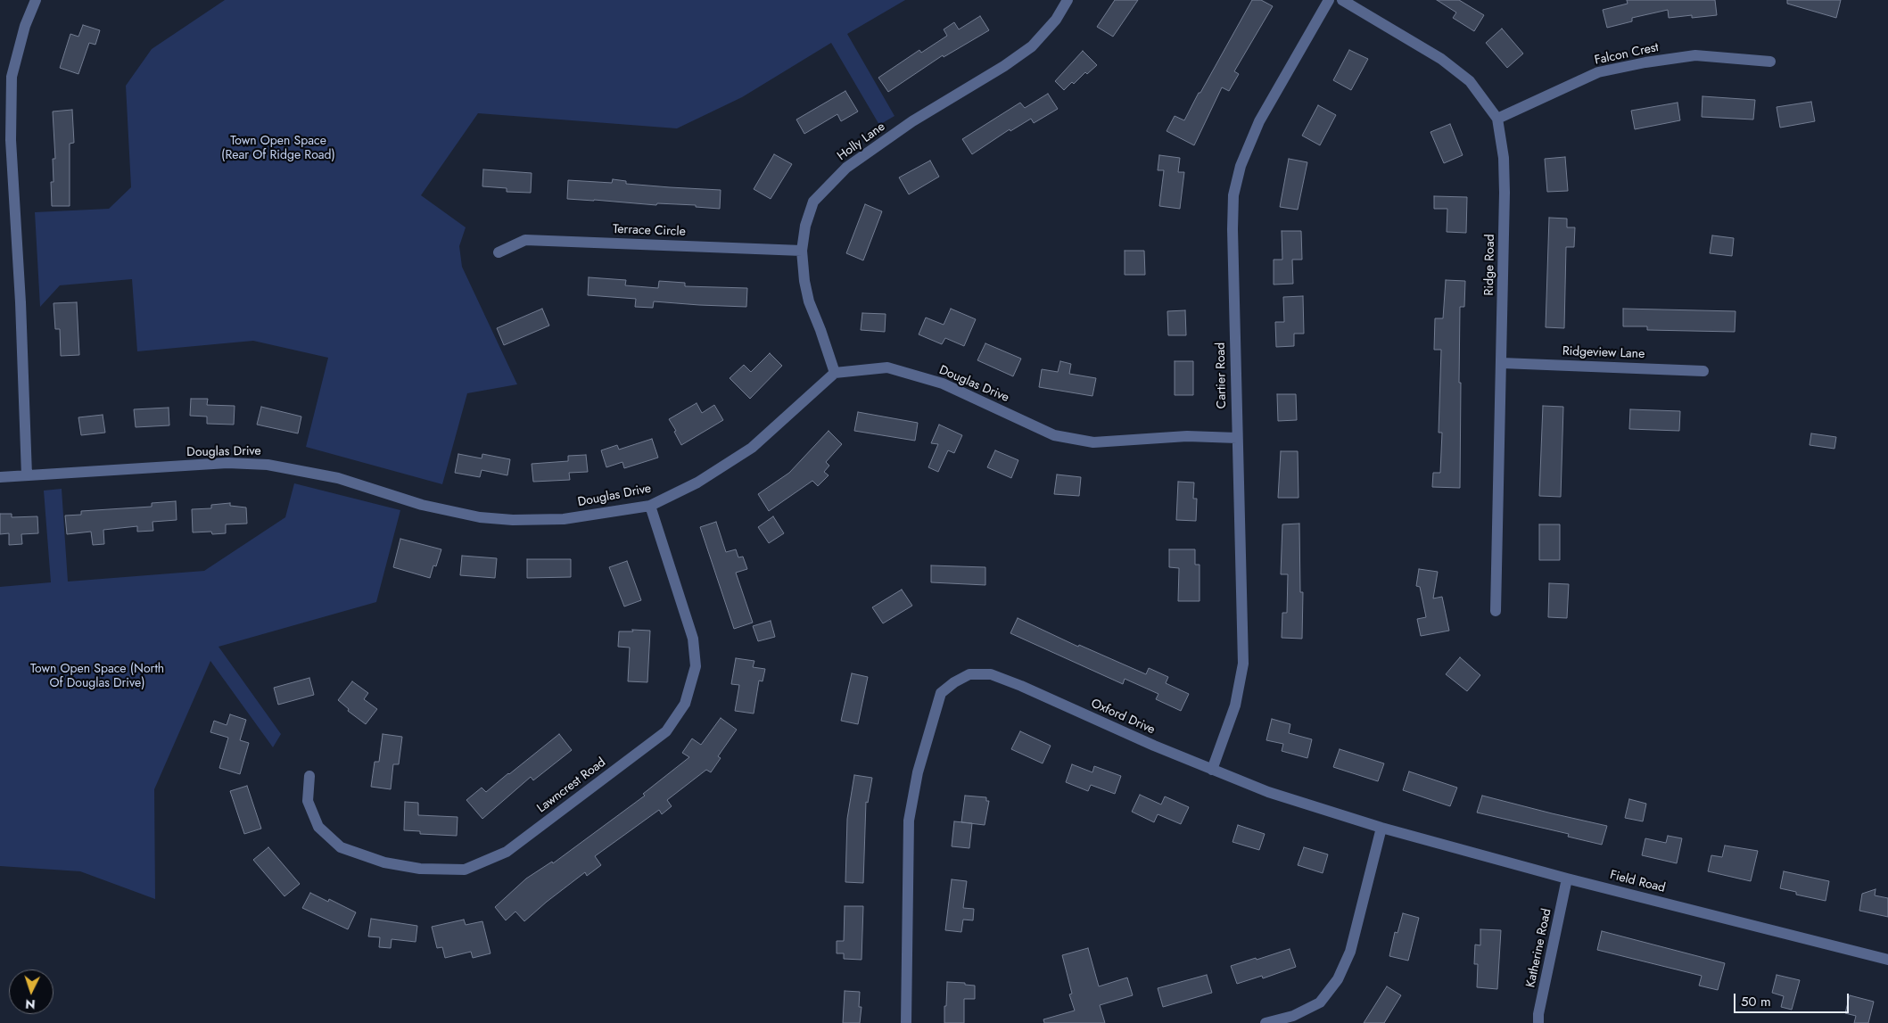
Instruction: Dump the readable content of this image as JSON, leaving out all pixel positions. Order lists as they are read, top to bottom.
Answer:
{
  "streets": {
    "street": [
      "Falcon Crest",
      "Holly Lane",
      "Terrace Circle",
      "Ridge Road",
      "Ridgeview Lane",
      "Cartier Road",
      "Douglas Drive",
      "Oxford Drive",
      "Lawncrest Road",
      "Field Road",
      "Katherine Road"
    ]
  },
  "crossings": [
    ["Falcon Crest", "Ridge Road"],
    ["Holly Lane", "Terrace Circle"],
    ["Holly Lane", "Douglas Drive"],
    ["Ridge Road", "Ridgeview Lane"],
    ["Cartier Road", "Douglas Drive"],
    ["Cartier Road", "Oxford Drive"],
    ["Douglas Drive", "Lawncrest Road"],
    ["Oxford Drive", "Field Road"],
    ["Field Road", "Katherine Road"]
  ],
  "parks": ["Town Open Space (Rear Of Ridge Road)", "Town Open Space (North Of Douglas Drive)"],
  "scale_bar": "50 m",
  "north": "bottom"
}
